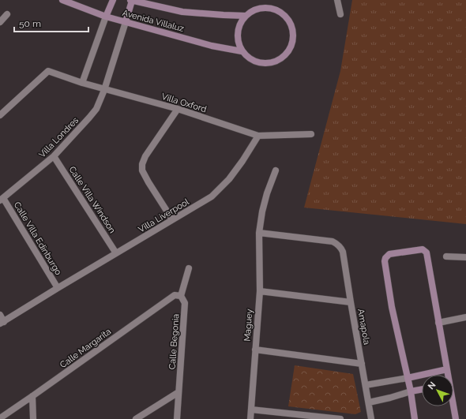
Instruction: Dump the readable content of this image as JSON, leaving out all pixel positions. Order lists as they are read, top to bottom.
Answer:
{
  "streets": {
    "street": [
      "Avenida Villaluz",
      "Villa Oxford",
      "Villa Londres",
      "Calle Villa Windson",
      "Villa Liverpool",
      "Calle Villa Edinburgo",
      "Maguey",
      "Amapola",
      "Calle Begonia",
      "Calle Margarita"
    ]
  },
  "crossings": [
    ["Avenida Villaluz", "Villa Londres"],
    ["Villa Oxford", "Villa Londres"],
    ["Villa Oxford", "Villa Liverpool"],
    ["Villa Londres", "Calle Villa Windson"],
    ["Villa Londres", "Calle Villa Edinburgo"],
    ["Calle Villa Windson", "Villa Liverpool"],
    ["Villa Liverpool", "Calle Villa Edinburgo"],
    ["Maguey", "Amapola"],
    ["Calle Begonia", "Calle Margarita"]
  ],
  "scale_bar": "50 m",
  "north": "top left"
}
